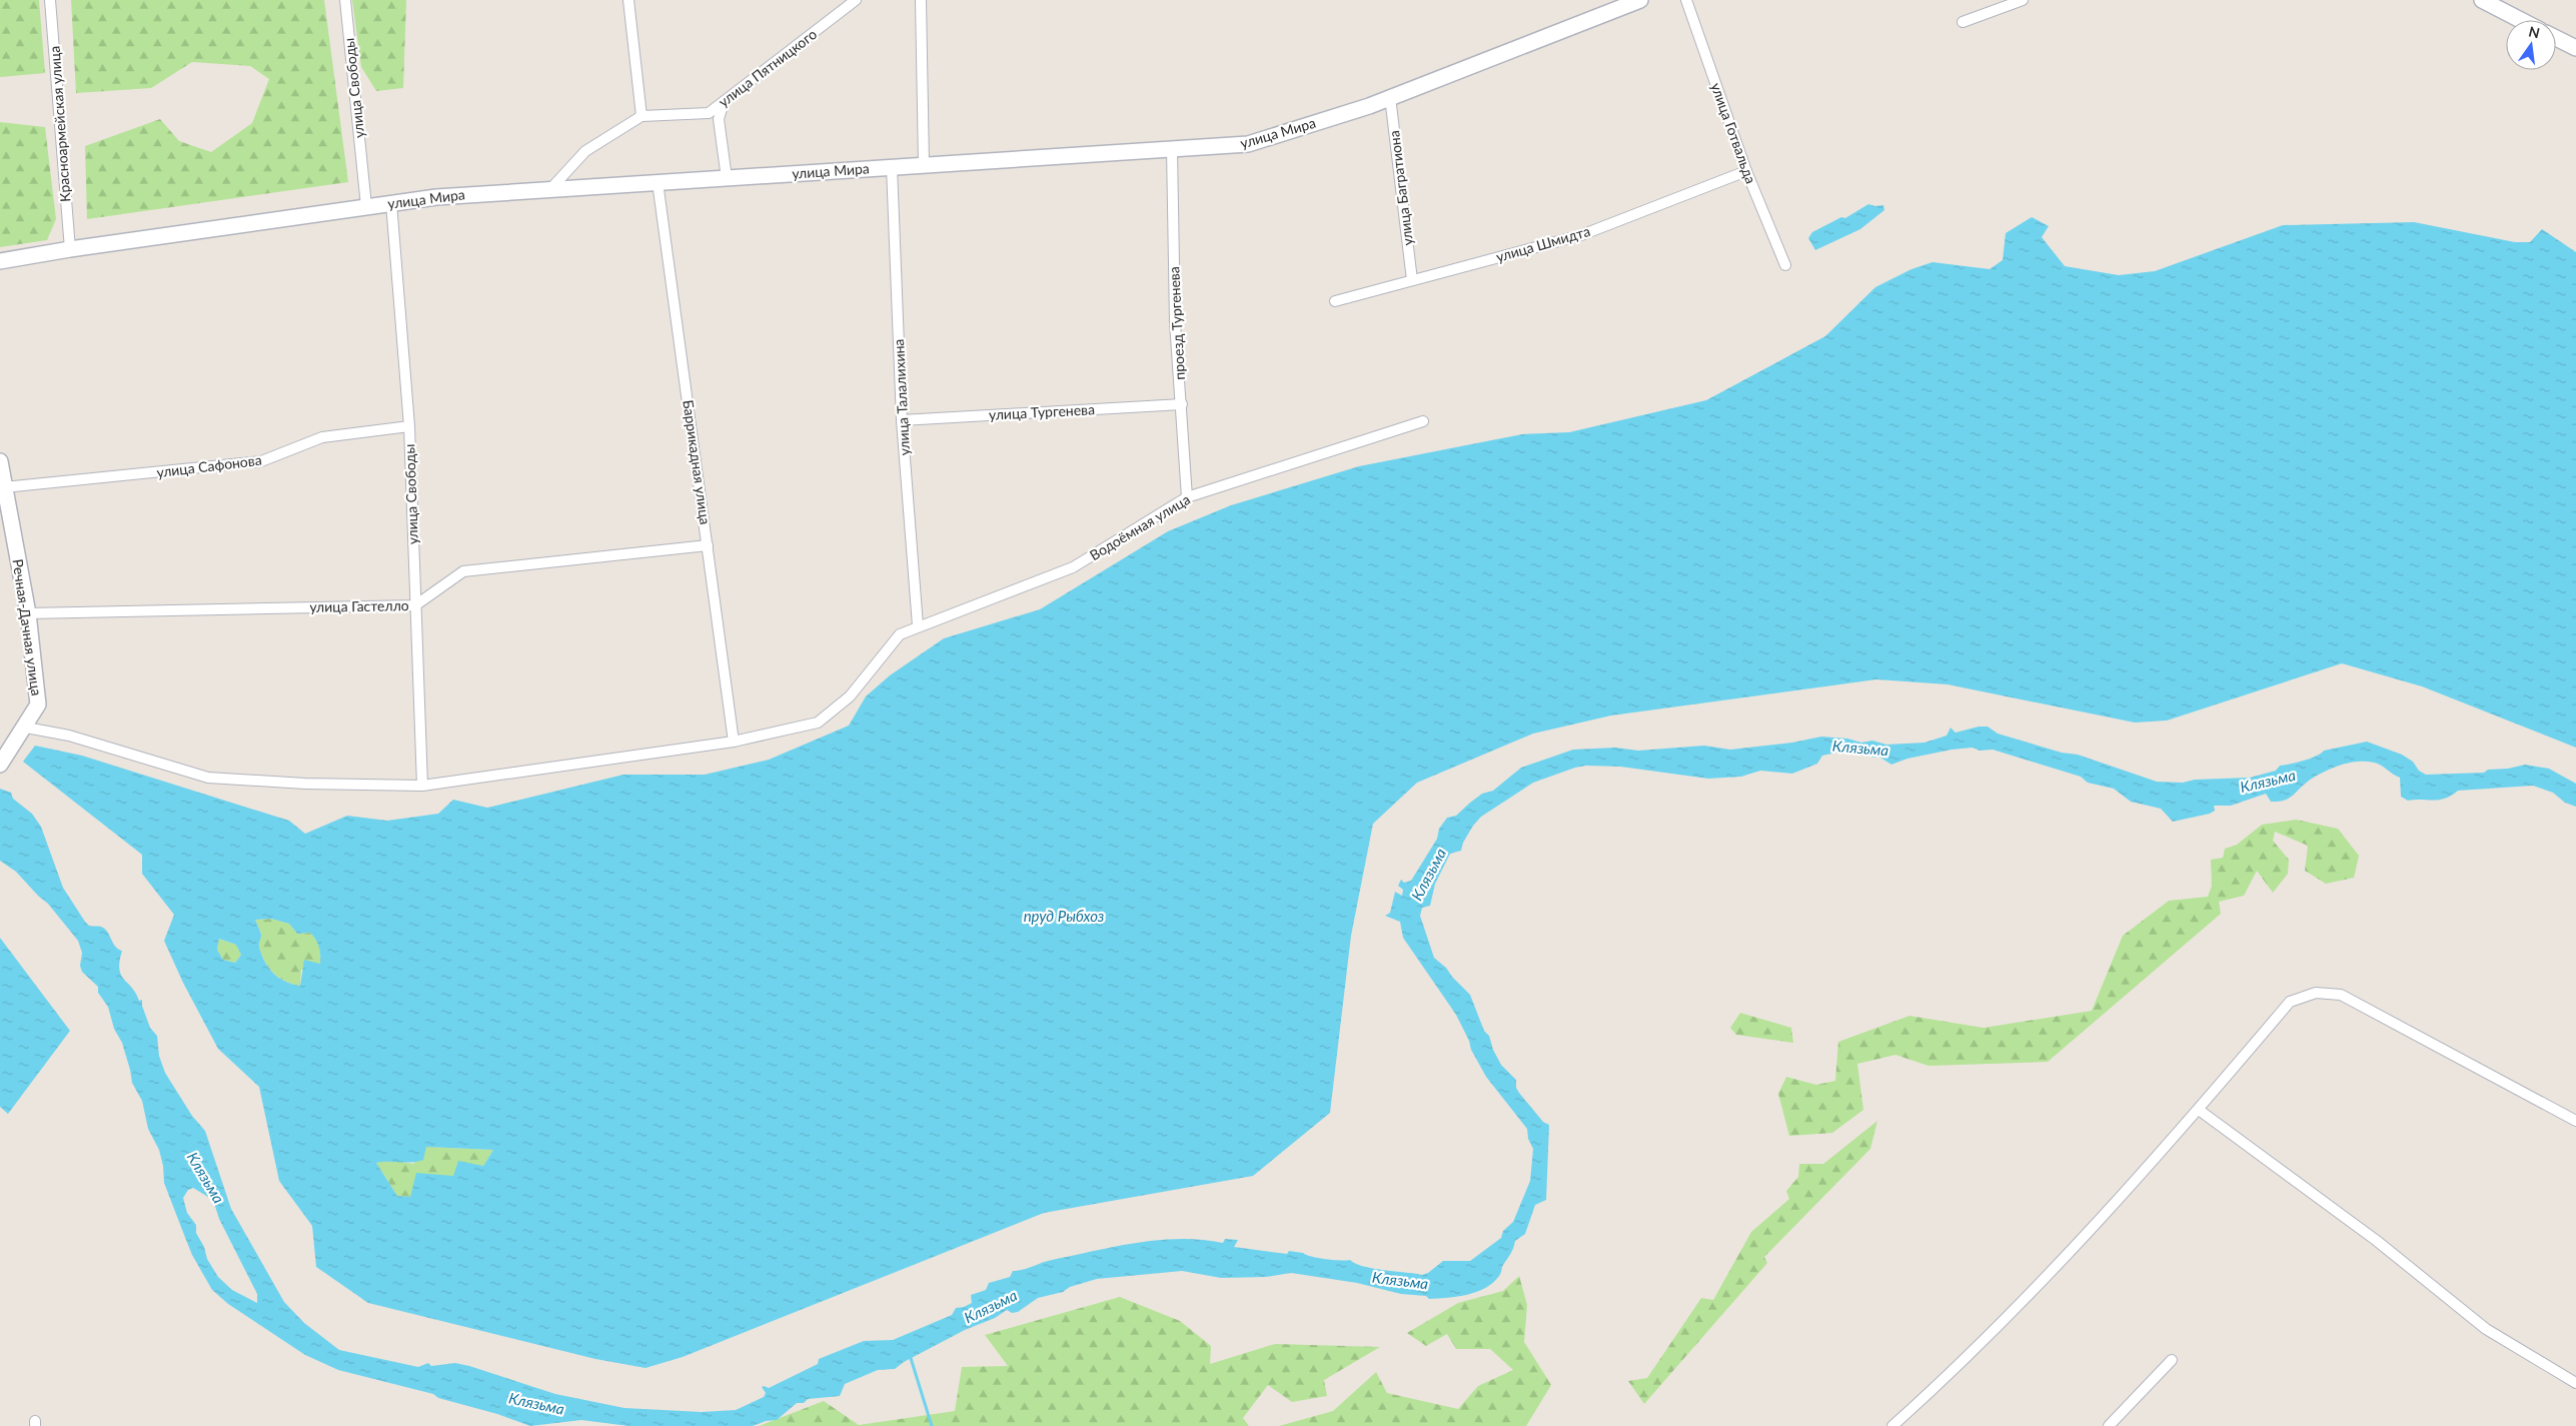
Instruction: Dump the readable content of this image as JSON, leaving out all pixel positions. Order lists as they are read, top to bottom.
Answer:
{
  "streets": {
    "street": [
      "улица Пятницкого",
      "улица Свободы",
      "Красноармейская улица",
      "улица Мира",
      "улица Готвальда",
      "улица Багратиона",
      "улица Шмидта",
      "проезд Тургенева",
      "улица Талалихина",
      "улица Тургенева",
      "Баррикадная улица",
      "улица Сафонова",
      "Водоёмная улица",
      "улица Гастелло",
      "Речная-Дачная улица"
    ]
  },
  "crossings": [
    ["улица Свободы", "улица Мира"],
    ["улица Свободы", "улица Сафонова"],
    ["улица Свободы", "Водоёмная улица"],
    ["улица Свободы", "улица Гастелло"],
    ["Красноармейская улица", "улица Мира"],
    ["улица Мира", "улица Багратиона"],
    ["улица Мира", "проезд Тургенева"],
    ["улица Мира", "улица Талалихина"],
    ["улица Мира", "Баррикадная улица"],
    ["улица Готвальда", "улица Шмидта"],
    ["улица Багратиона", "улица Шмидта"],
    ["проезд Тургенева", "улица Тургенева"],
    ["проезд Тургенева", "Водоёмная улица"],
    ["улица Талалихина", "улица Тургенева"],
    ["улица Талалихина", "Водоёмная улица"],
    ["Баррикадная улица", "Водоёмная улица"],
    ["Баррикадная улица", "улица Гастелло"],
    ["улица Сафонова", "Речная-Дачная улица"],
    ["Водоёмная улица", "Речная-Дачная улица"],
    ["улица Гастелло", "Речная-Дачная улица"]
  ],
  "water": ["Клязьма", "пруд Рыбхоз"],
  "north": "top"
}
